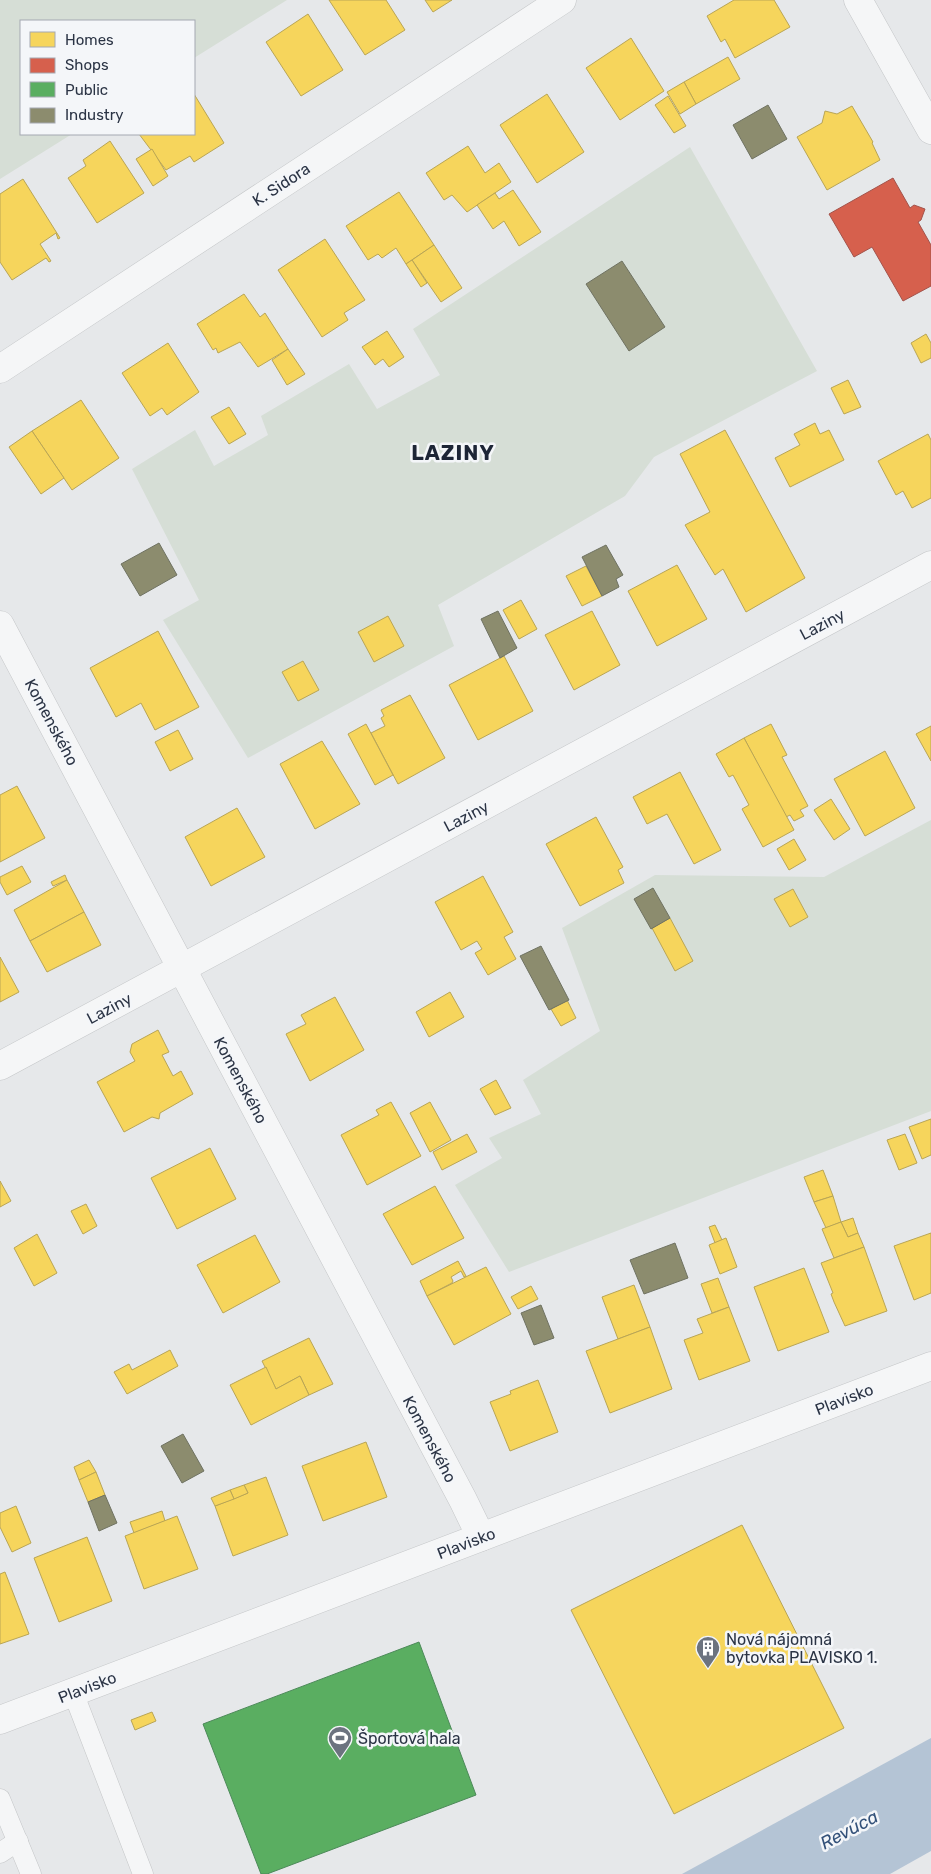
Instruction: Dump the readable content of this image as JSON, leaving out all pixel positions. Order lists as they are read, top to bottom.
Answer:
{
  "streets": {
    "street": [
      "K. Sidora",
      "Laziny",
      "Komenského",
      "Plavisko"
    ]
  },
  "crossings": [
    ["Laziny", "Komenského"],
    ["Komenského", "Plavisko"]
  ],
  "districts": ["LAZINY"],
  "water": ["Revúca"],
  "places": {
    "building": ["Nová nájomná bytovka PLAVISKO 1."],
    "sports": ["Športová hala"]
  },
  "legend": [
    "Homes",
    "Shops",
    "Public",
    "Industry"
  ]
}
